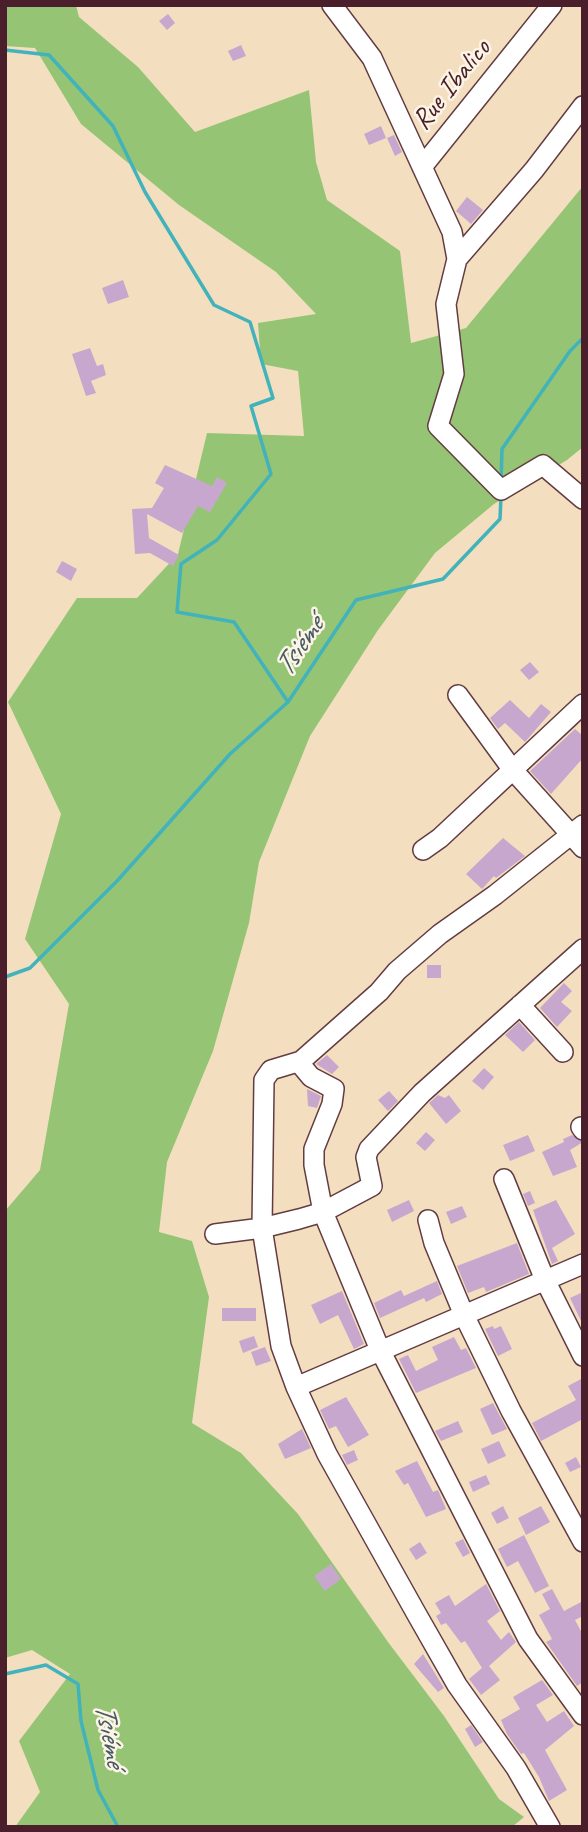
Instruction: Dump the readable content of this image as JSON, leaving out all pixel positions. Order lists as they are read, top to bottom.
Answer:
{
  "streets": {
    "street": ["Rue Ibalico"]
  },
  "water": ["Tsiémé"]
}
